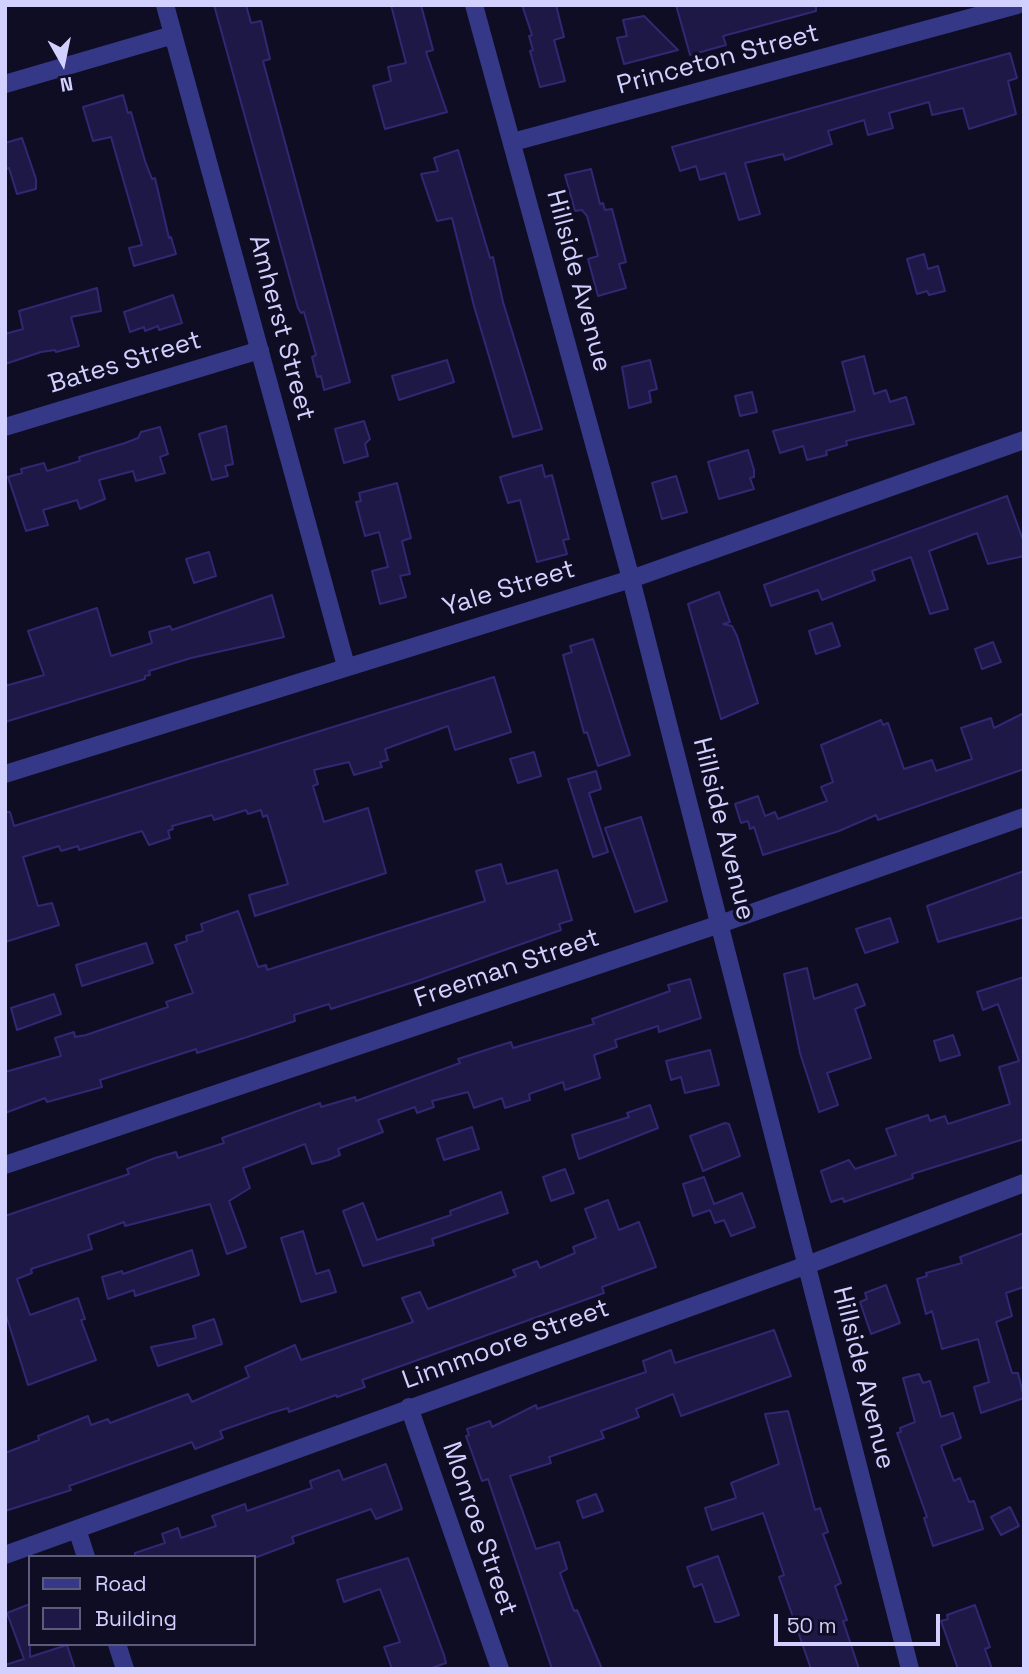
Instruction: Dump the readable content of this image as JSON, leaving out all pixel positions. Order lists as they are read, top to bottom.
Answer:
{
  "streets": {
    "street": [
      "Princeton Street",
      "Hillside Avenue",
      "Amherst Street",
      "Bates Street",
      "Yale Street",
      "Freeman Street",
      "Linnmoore Street",
      "Monroe Street"
    ]
  },
  "crossings": [
    ["Princeton Street", "Hillside Avenue"],
    ["Hillside Avenue", "Yale Street"],
    ["Hillside Avenue", "Freeman Street"],
    ["Hillside Avenue", "Linnmoore Street"],
    ["Amherst Street", "Bates Street"],
    ["Amherst Street", "Yale Street"],
    ["Linnmoore Street", "Monroe Street"]
  ],
  "legend": ["Road", "Building"],
  "scale_bar": "50 m",
  "north": "bottom"
}
